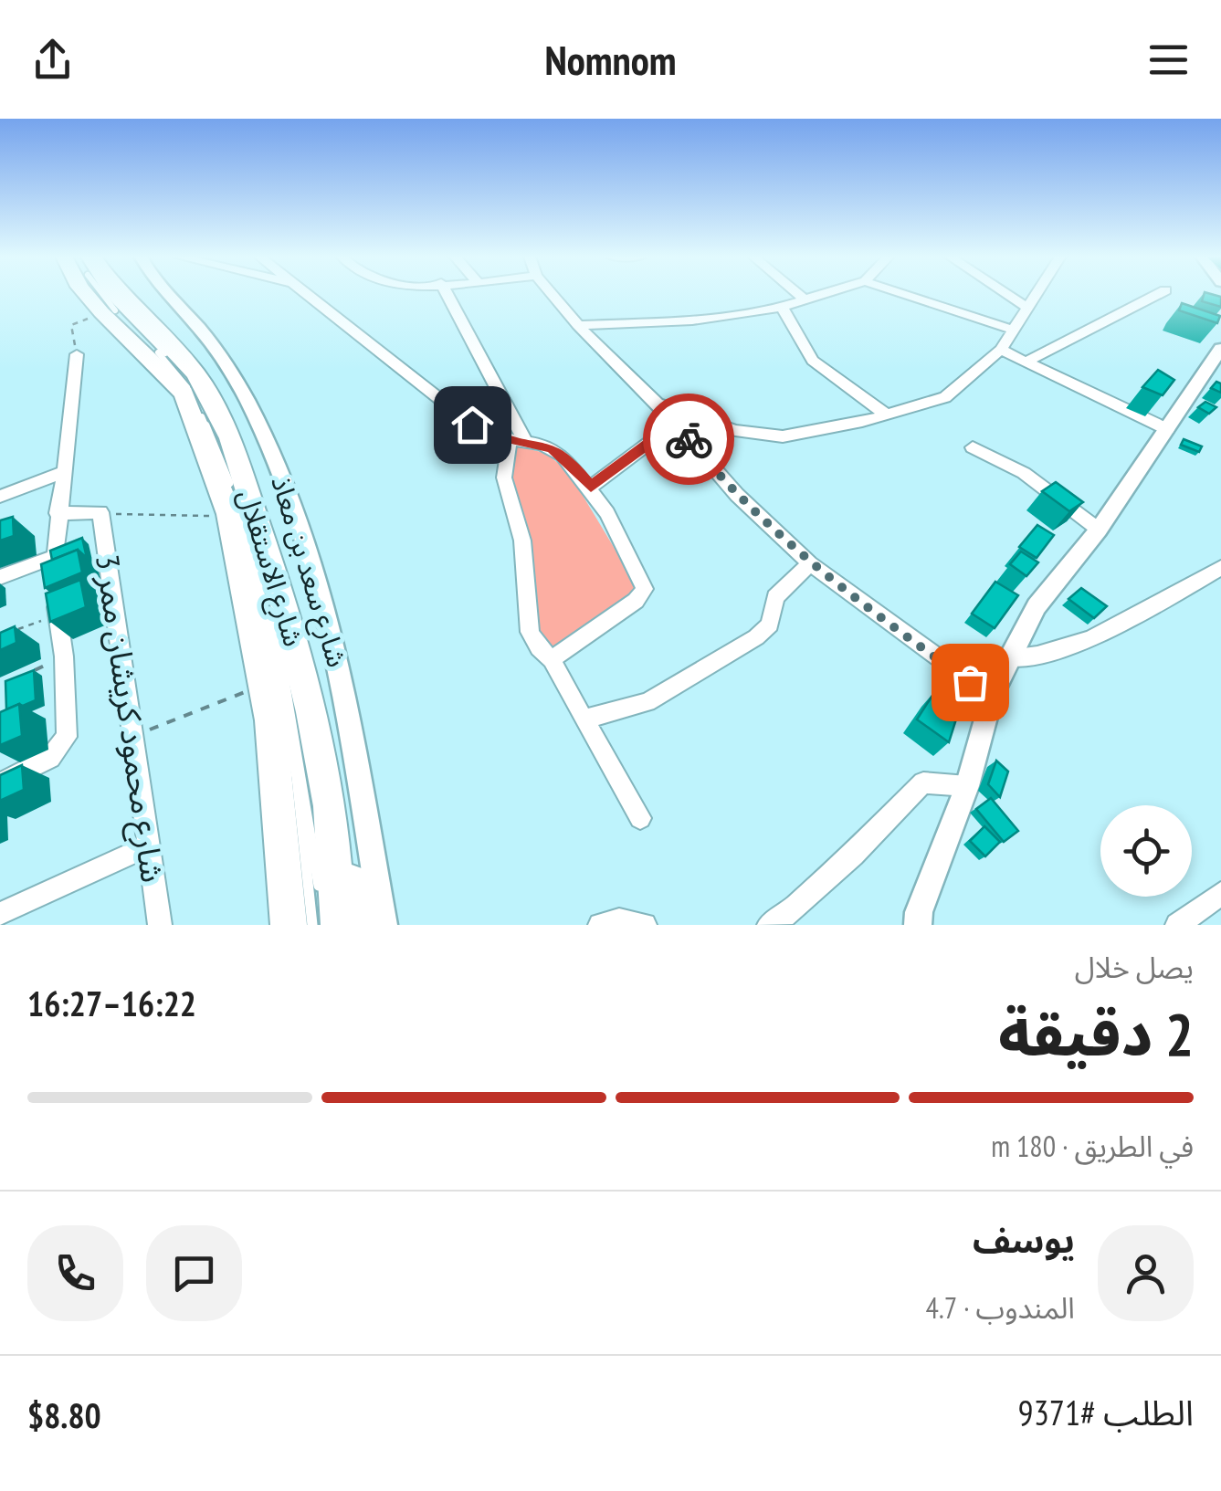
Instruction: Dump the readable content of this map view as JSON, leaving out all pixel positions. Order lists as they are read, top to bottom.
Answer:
{
  "streets": {
    "highway": ["شارع الاستقلال"],
    "street": ["شارع سعد بن معاذ", "شارع محمود كريشان ممر 3"]
  },
  "page": {
    "header": "Nomnom",
    "heading": ["2 دقيقة", "يصل خلال", "16:22–16:27"],
    "panel": [
      "يوسف",
      "المندوب · 4.7",
      "الطلب #9371",
      "$8.80"
    ],
    "bar": "في الطريق · 180 m"
  }
}
